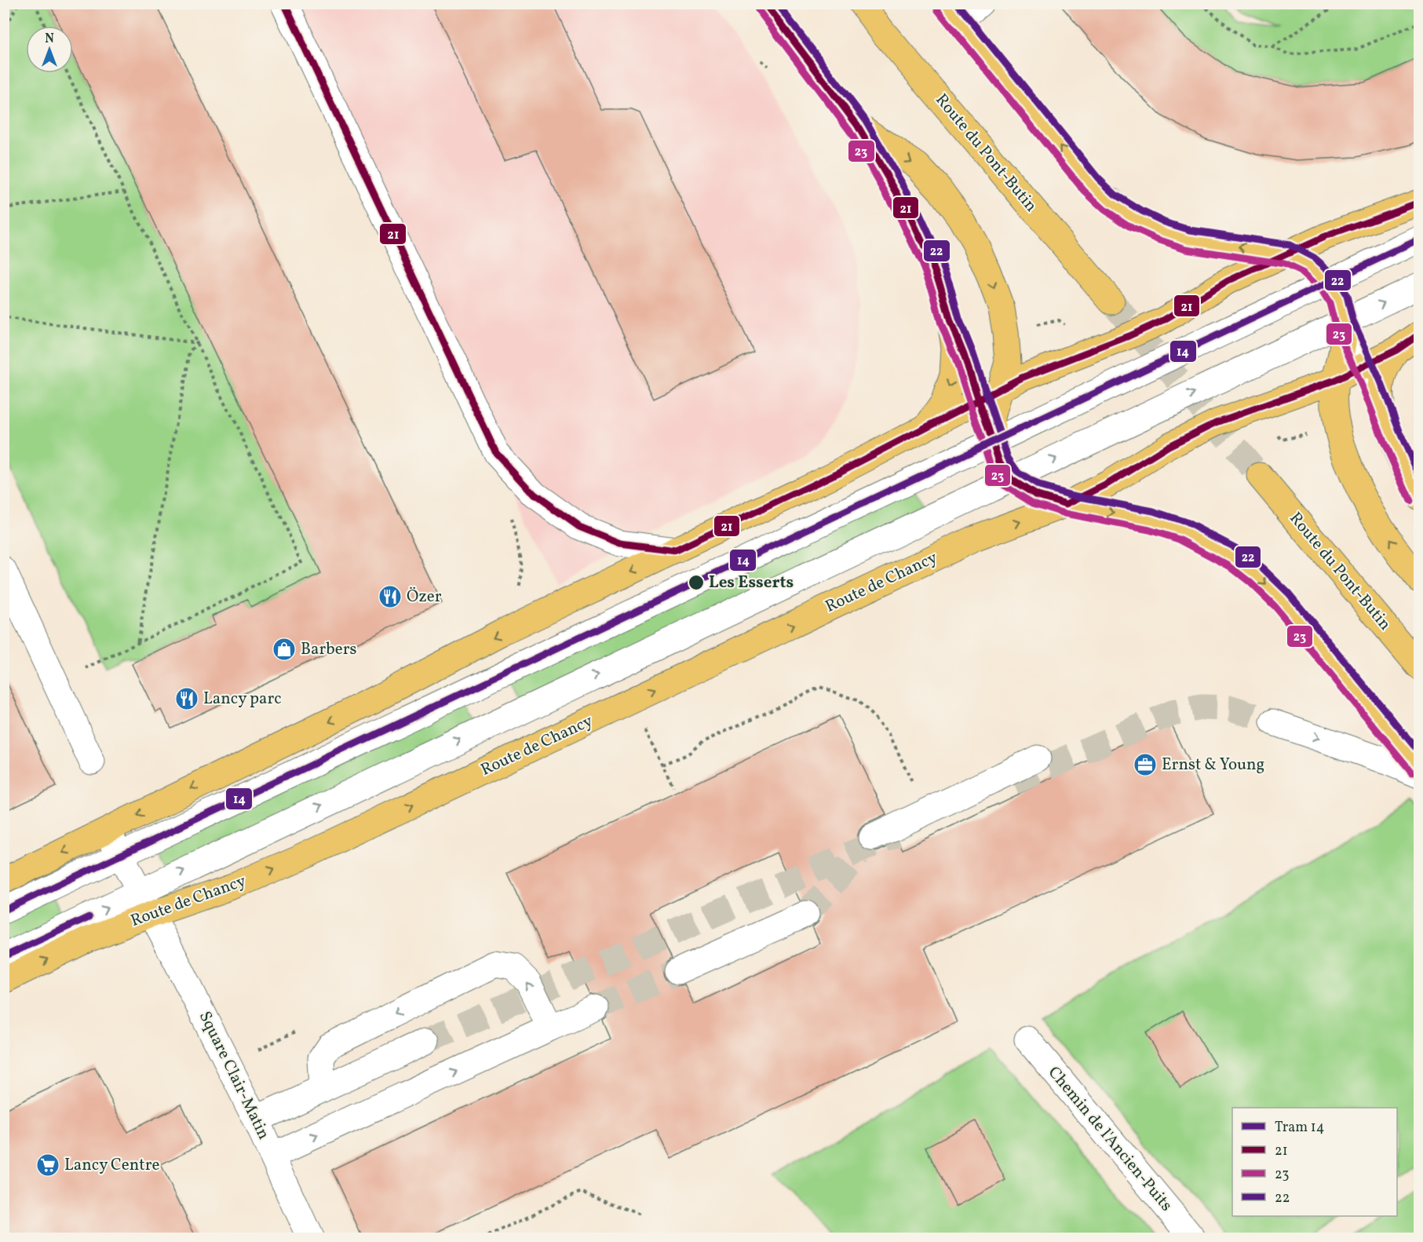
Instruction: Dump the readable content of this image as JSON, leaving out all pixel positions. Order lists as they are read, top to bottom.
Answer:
{
  "streets": {
    "main road": ["Route du Pont-Butin", "Route de Chancy"],
    "street": ["Square Clair-Matin", "Chemin de l'Ancien-Puits"]
  },
  "crossings": [
    ["Route de Chancy", "Square Clair-Matin"]
  ],
  "places": {
    "other": ["Les Esserts"],
    "restaurant": ["Özer", "Lancy parc"],
    "shop": ["Barbers"],
    "office": ["Ernst & Young"],
    "supermarket": ["Lancy Centre"]
  },
  "lines": [
    "transit line 21",
    "transit line 22",
    "transit line 23",
    "tram line 14"
  ],
  "legend": [
    "Tram 14",
    "21",
    "23",
    "22"
  ],
  "north": "top"
}
